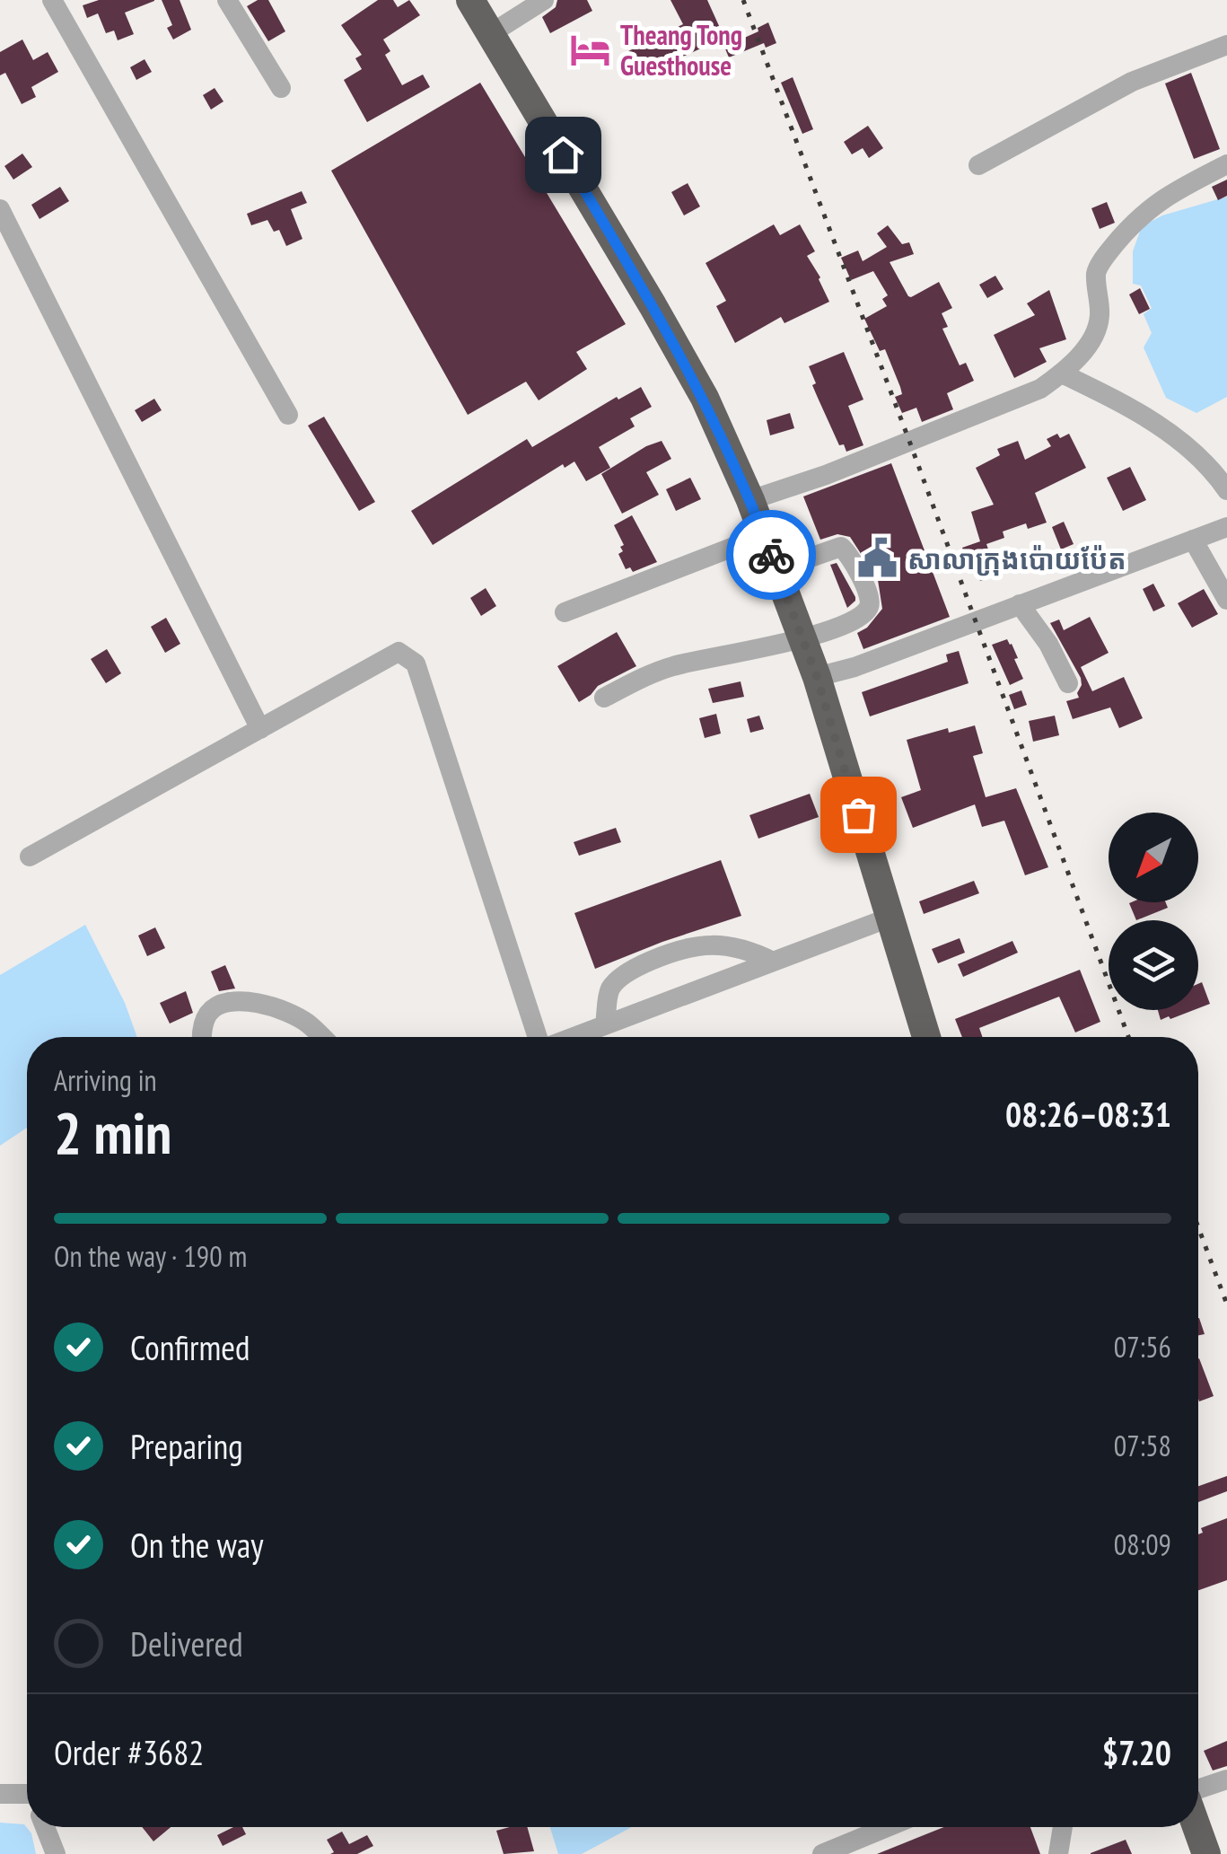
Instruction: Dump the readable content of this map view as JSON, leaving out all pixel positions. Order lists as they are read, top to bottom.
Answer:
{
  "places": {
    "hotel": ["Theang Tong Guesthouse"],
    "public building": ["សាលាក្រុងប៉ោយប៉ែត"]
  },
  "north": "bottom left",
  "page": {
    "heading": ["2 min", "Arriving in", "08:26–08:31"],
    "panel": ["Order #3682", "$7.20"],
    "bar": "On the way · 190 m",
    "list": [
      ["Confirmed", "07:56"],
      ["Preparing", "07:58"],
      ["On the way", "08:09"],
      "Delivered"
    ]
  }
}
